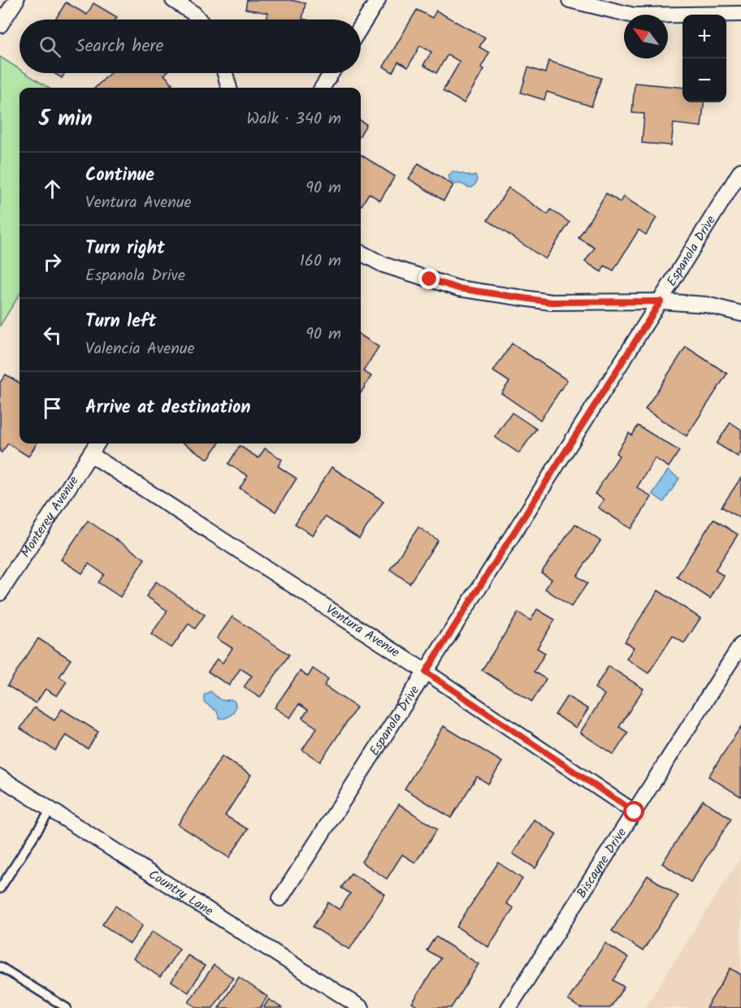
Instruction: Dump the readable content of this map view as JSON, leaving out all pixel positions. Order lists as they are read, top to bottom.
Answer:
{
  "streets": {
    "street": [
      "Espanola Drive",
      "Monterey Avenue",
      "Ventura Avenue",
      "Biscayne Drive",
      "Country Lane"
    ]
  },
  "crossings": [
    ["Espanola Drive", "Ventura Avenue"],
    ["Monterey Avenue", "Ventura Avenue"],
    ["Ventura Avenue", "Biscayne Drive"]
  ],
  "north": "top left",
  "page": {
    "map_buttons": ["+", "−"],
    "search": "Search here",
    "heading": ["5 min", "Walk · 340 m"],
    "list": [
      ["Continue", "Ventura Avenue", "90 m"],
      ["Turn right", "Espanola Drive", "160 m"],
      ["Turn left", "Valencia Avenue", "90 m"],
      "Arrive at destination"
    ]
  }
}
